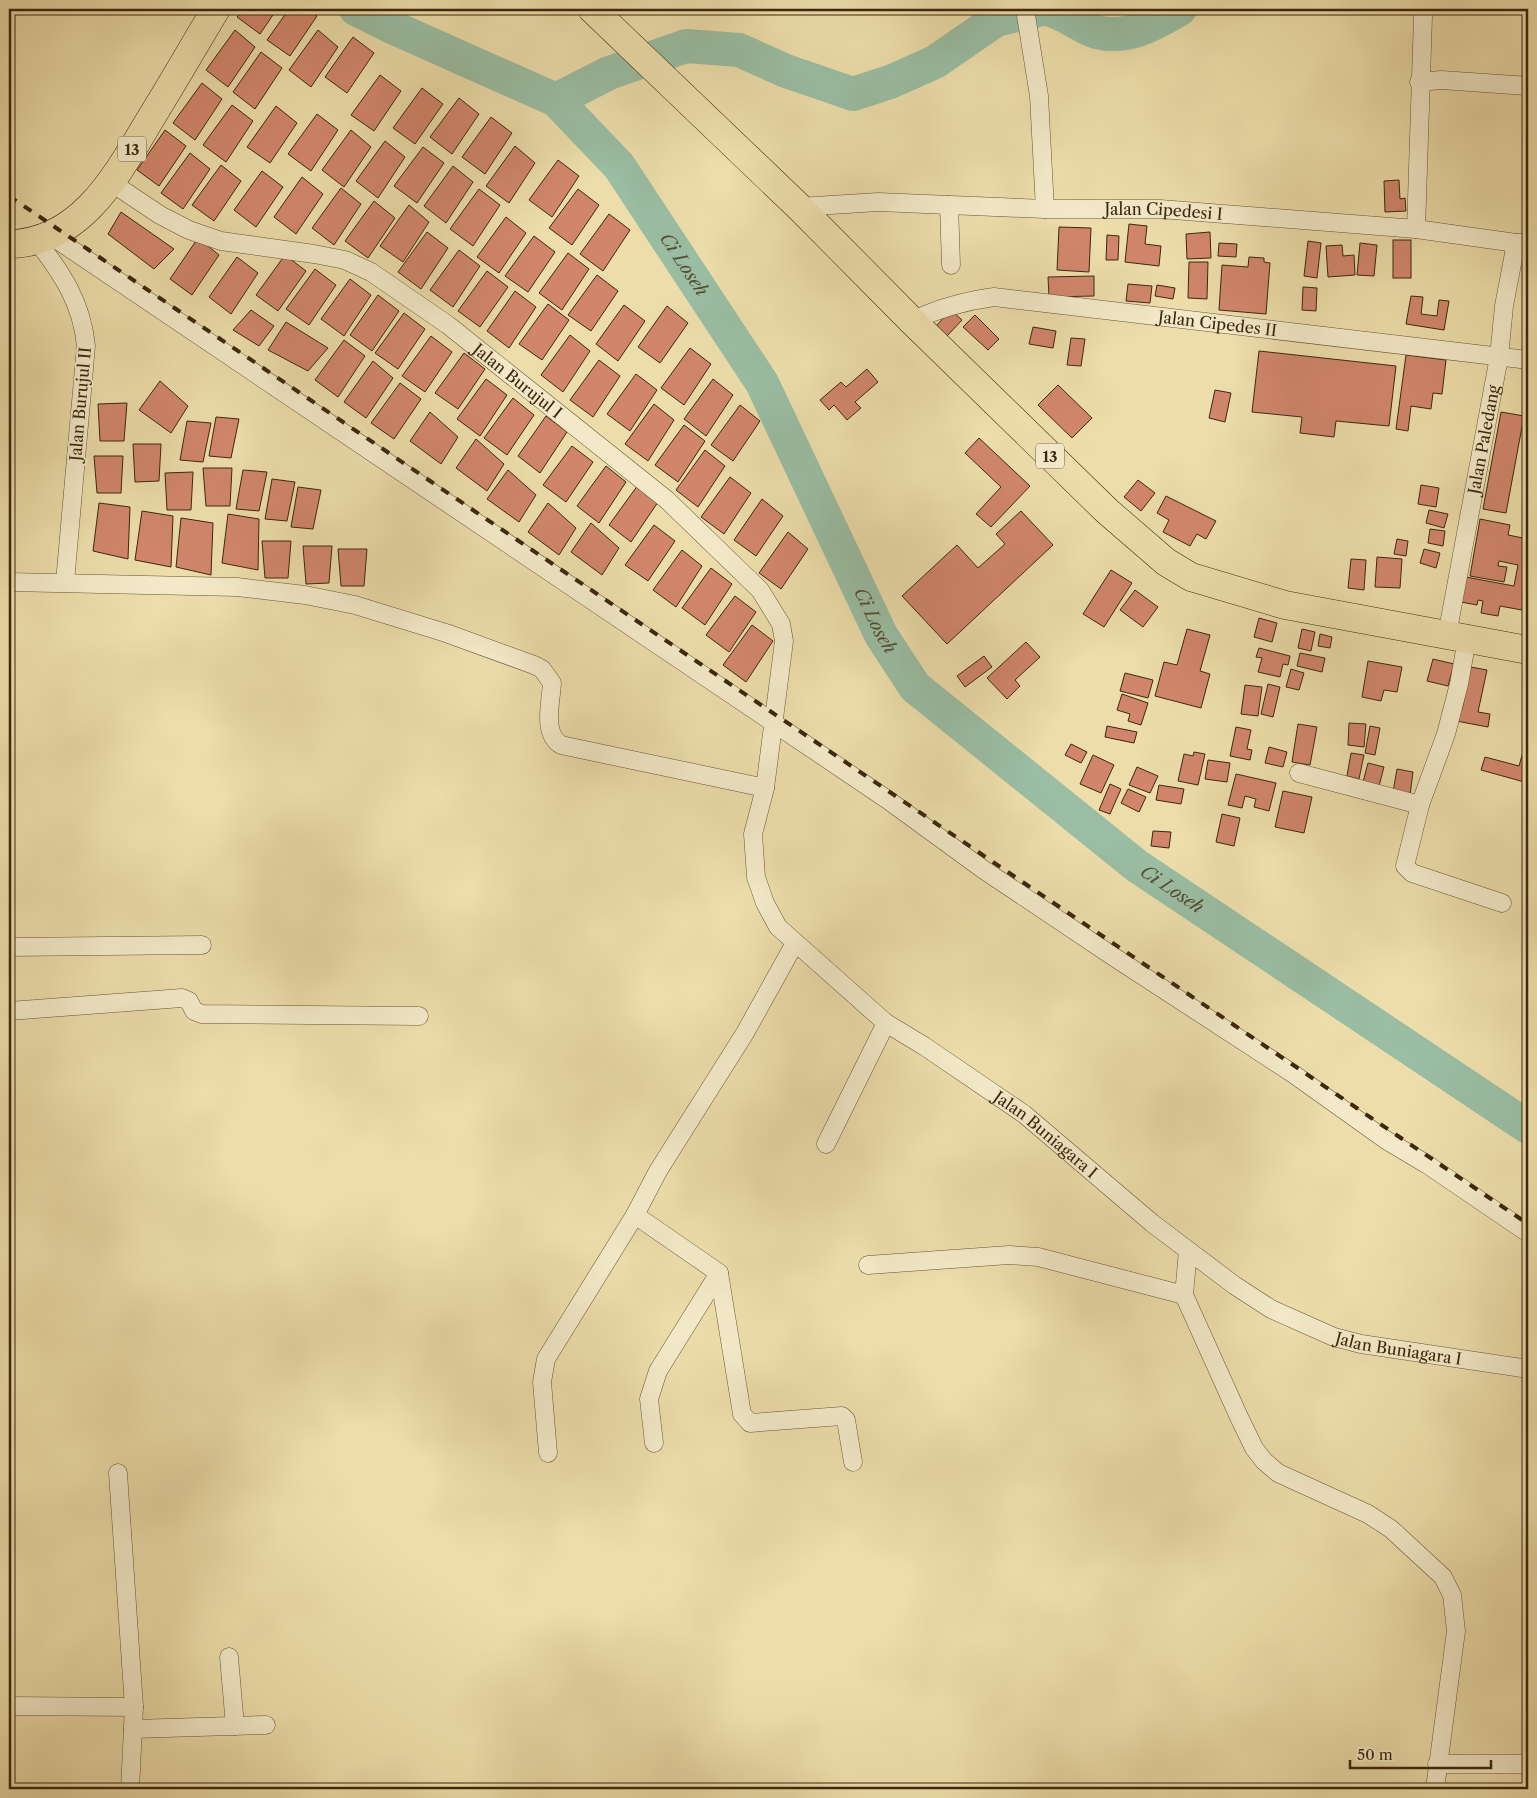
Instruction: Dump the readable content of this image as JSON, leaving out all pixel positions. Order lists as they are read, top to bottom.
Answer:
{
  "streets": {
    "highway": ["13"],
    "street": [
      "Jalan Cipedesi I",
      "Jalan Cipedes II",
      "Jalan Burujul I",
      "Jalan Burujul II",
      "Jalan Paledang",
      "Jalan Buniagara I"
    ]
  },
  "crossings": [
    ["13", "Jalan Cipedesi I"],
    ["13", "Jalan Cipedes II"],
    ["13", "Jalan Burujul I"],
    ["13", "Jalan Burujul II"],
    ["13", "Jalan Paledang"],
    ["Jalan Cipedesi I", "Jalan Paledang"],
    ["Jalan Cipedes II", "Jalan Paledang"],
    ["Jalan Burujul I", "Jalan Buniagara I"]
  ],
  "water": ["Ci Loseh"],
  "scale_bar": "50 m"
}
